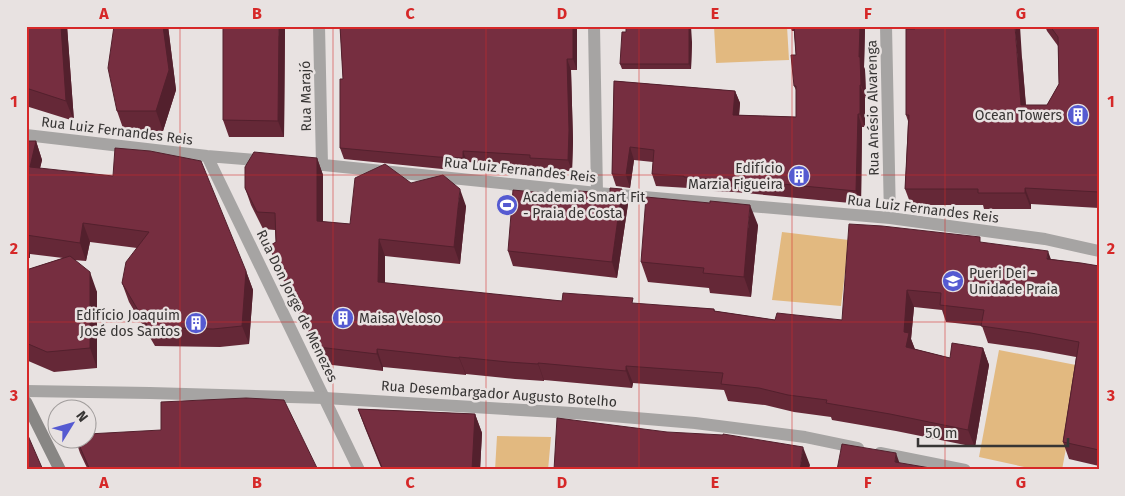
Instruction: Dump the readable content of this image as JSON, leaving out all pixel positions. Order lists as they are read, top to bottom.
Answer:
{
  "streets": {
    "street": [
      "Rua Marajó",
      "Rua Anésio Alvarenga",
      "Rua Luiz Fernandes Reis",
      "Rua Don Jorge de Menezes",
      "Rua Desembargador Augusto Botelho"
    ]
  },
  "crossings": [
    ["Rua Marajó", "Rua Luiz Fernandes Reis"],
    ["Rua Anésio Alvarenga", "Rua Luiz Fernandes Reis"],
    ["Rua Luiz Fernandes Reis", "Rua Don Jorge de Menezes"],
    ["Rua Don Jorge de Menezes", "Rua Desembargador Augusto Botelho"]
  ],
  "places": {
    "building": [
      "Ocean Towers",
      "Edifício Marzia Figueira",
      "Maisa Veloso",
      "Edifício Joaquim José dos Santos"
    ],
    "sports": ["Academia Smart Fit - Praia de Costa"],
    "school or university": ["Pueri Dei - Unidade Praia"]
  },
  "scale_bar": "50 m",
  "north": "top right",
  "grid": {
    "columns": [
      "A",
      "B",
      "C",
      "D",
      "E",
      "F",
      "G"
    ],
    "rows": ["1", "2", "3"]
  }
}
